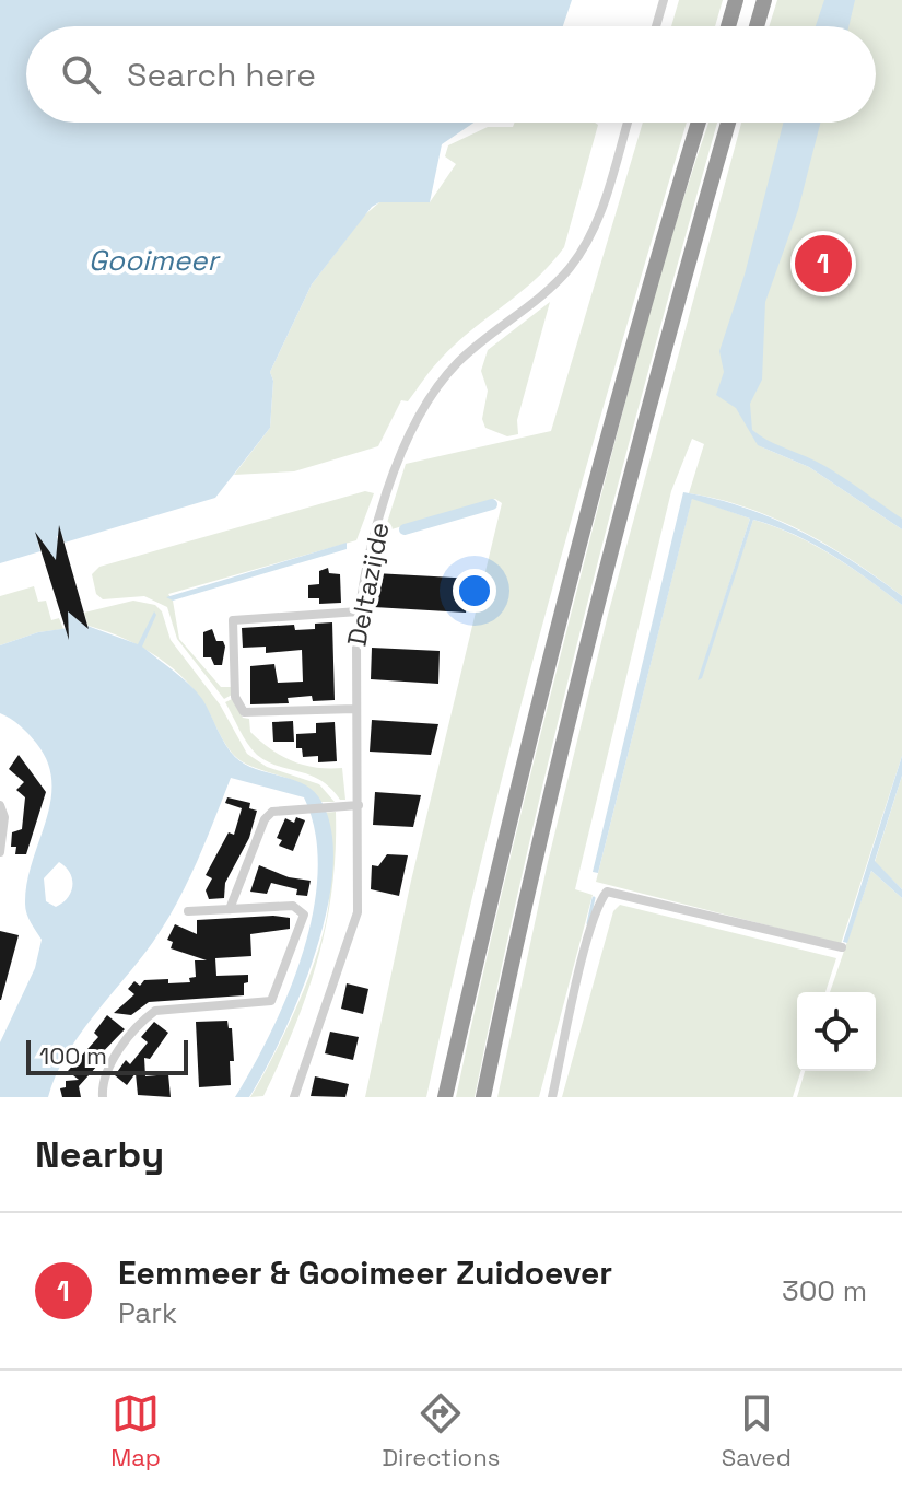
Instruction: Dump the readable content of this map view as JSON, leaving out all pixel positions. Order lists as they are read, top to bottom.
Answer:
{
  "streets": {
    "street": ["Deltazijde"]
  },
  "water": ["Gooimeer"],
  "scale_bar": "100 m",
  "page": {
    "search": "Search here",
    "pins": "1",
    "scale": "100 m",
    "heading": "Nearby",
    "list": [
      {
        "mark": "1",
        "name": "Eemmeer & Gooimeer Zuidoever",
        "note": "Park",
        "value": "300 m"
      }
    ],
    "nav": ["Map", "Directions", "Saved"]
  }
}
